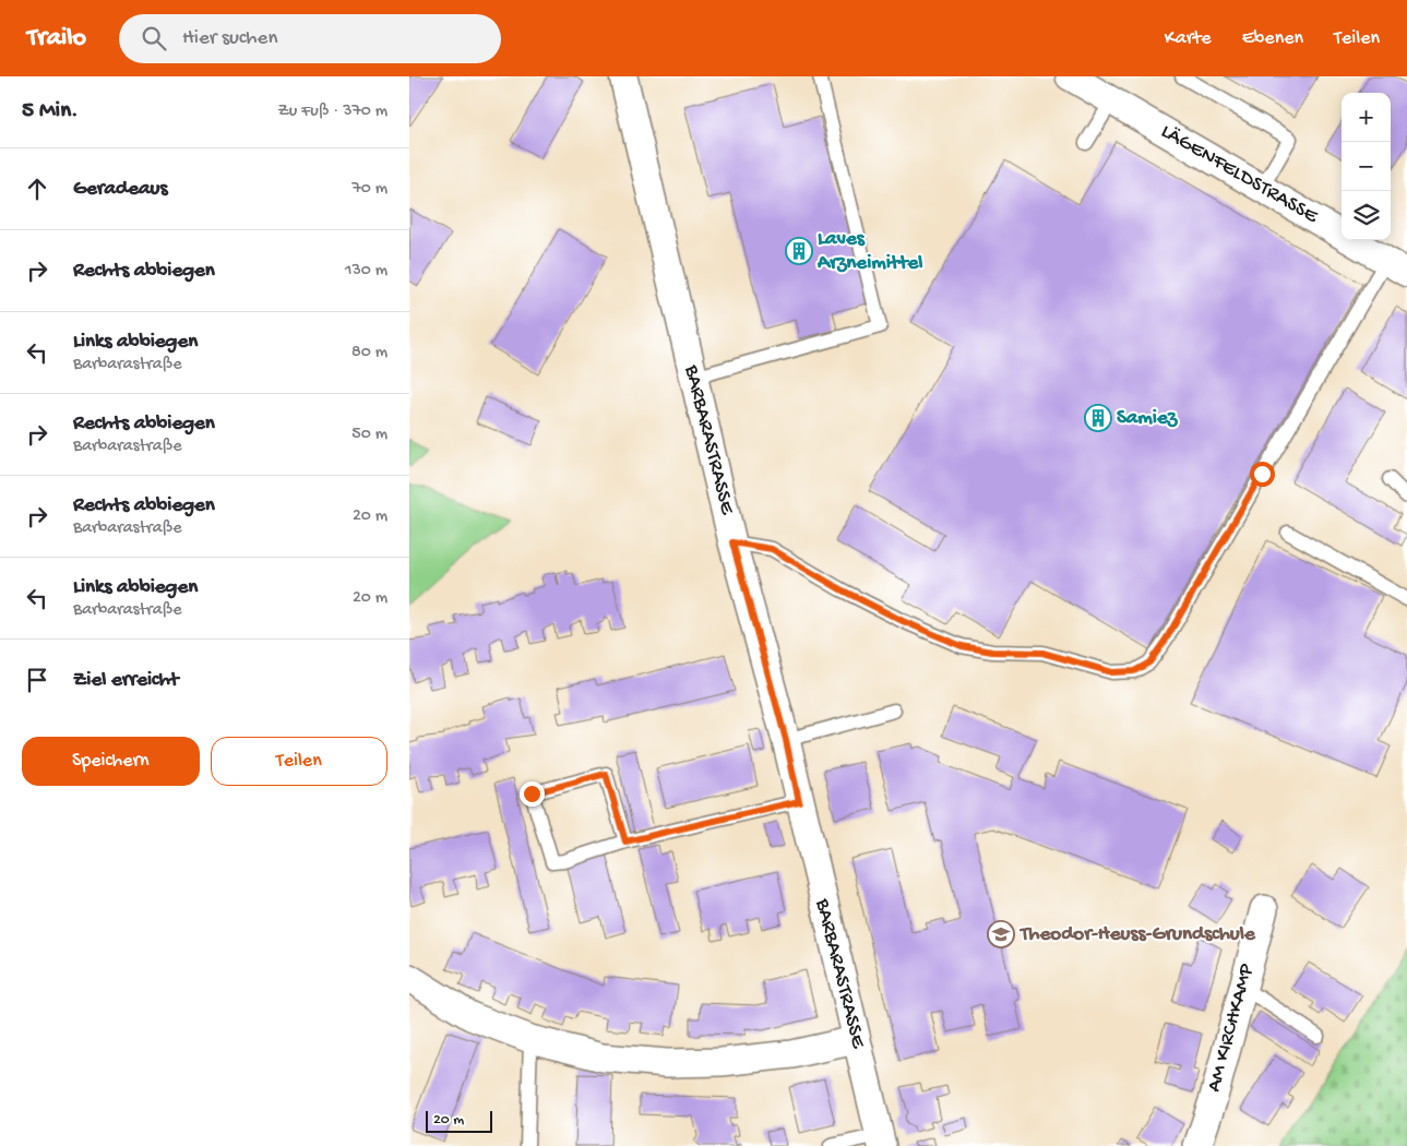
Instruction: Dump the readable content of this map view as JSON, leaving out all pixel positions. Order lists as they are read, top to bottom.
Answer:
{
  "streets": {
    "street": ["LÄGENFELDSTRASSE", "BARBARASTRASSE", "AM KIRCHKAMP"]
  },
  "places": {
    "building": ["Laves Arzneimittel", "Samiez"],
    "school or university": ["Theodor-Heuss-Grundschule"]
  },
  "scale_bar": "20 m",
  "page": {
    "header": "Trailo",
    "search": "Hier suchen",
    "nav": ["Karte", "Ebenen", "Teilen"],
    "heading": ["5 Min.", "Zu Fuß · 370 m"],
    "map_buttons": ["+", "−"],
    "list": [
      ["Geradeaus", "70 m"],
      ["Rechts abbiegen", "130 m"],
      ["Links abbiegen", "Barbarastraße", "80 m"],
      ["Rechts abbiegen", "Barbarastraße", "50 m"],
      ["Rechts abbiegen", "Barbarastraße", "20 m"],
      ["Links abbiegen", "Barbarastraße", "20 m"],
      "Ziel erreicht"
    ],
    "buttons": ["Speichern", "Teilen"],
    "scale": "20 m"
  }
}
